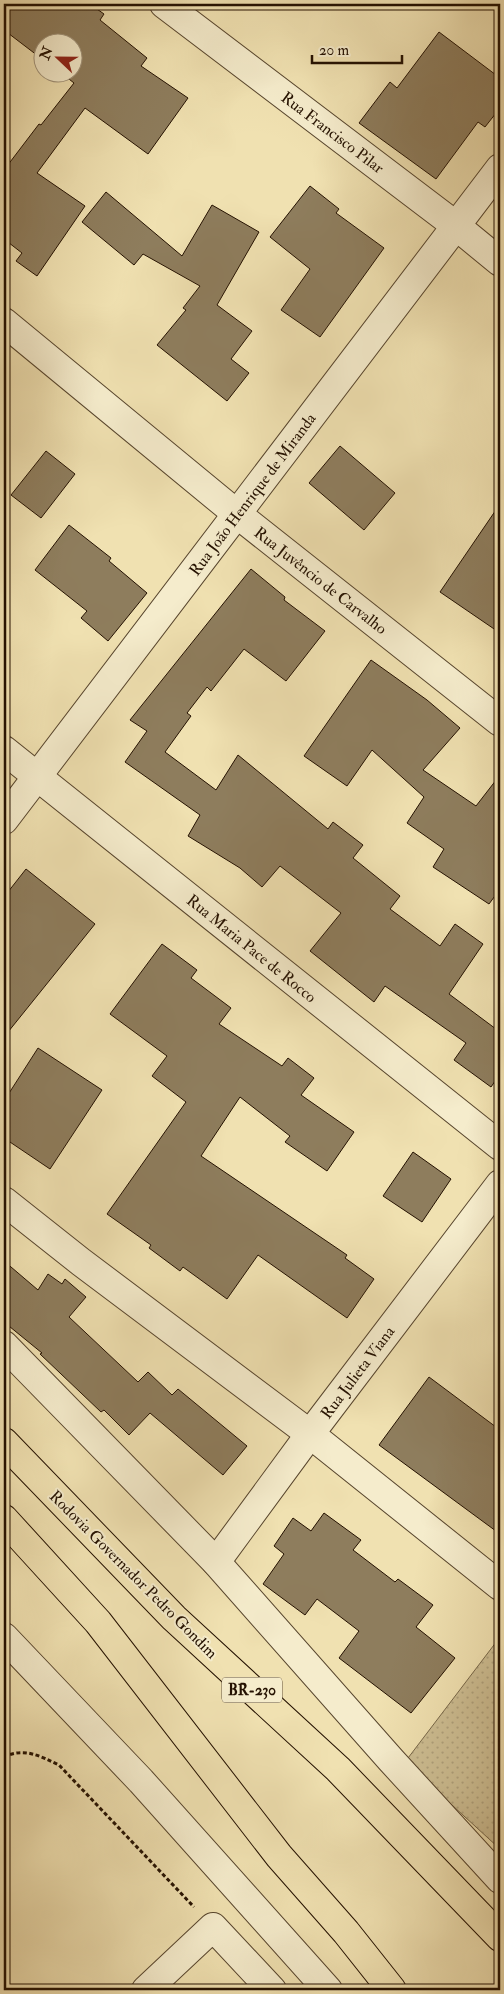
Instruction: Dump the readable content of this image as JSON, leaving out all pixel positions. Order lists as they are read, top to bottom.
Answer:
{
  "streets": {
    "highway": ["Rodovia Governador Pedro Gondim", "BR-230"],
    "street": [
      "Rua Francisco Pilar",
      "Rua João Henrique de Miranda",
      "Rua Juvêncio de Carvalho",
      "Rua Maria Pace de Rocco",
      "Rua Julieta Viana"
    ]
  },
  "crossings": [
    ["Rua Francisco Pilar", "Rua João Henrique de Miranda"],
    ["Rua João Henrique de Miranda", "Rua Juvêncio de Carvalho"],
    ["Rua João Henrique de Miranda", "Rua Maria Pace de Rocco"]
  ],
  "scale_bar": "20 m",
  "north": "left"
}
